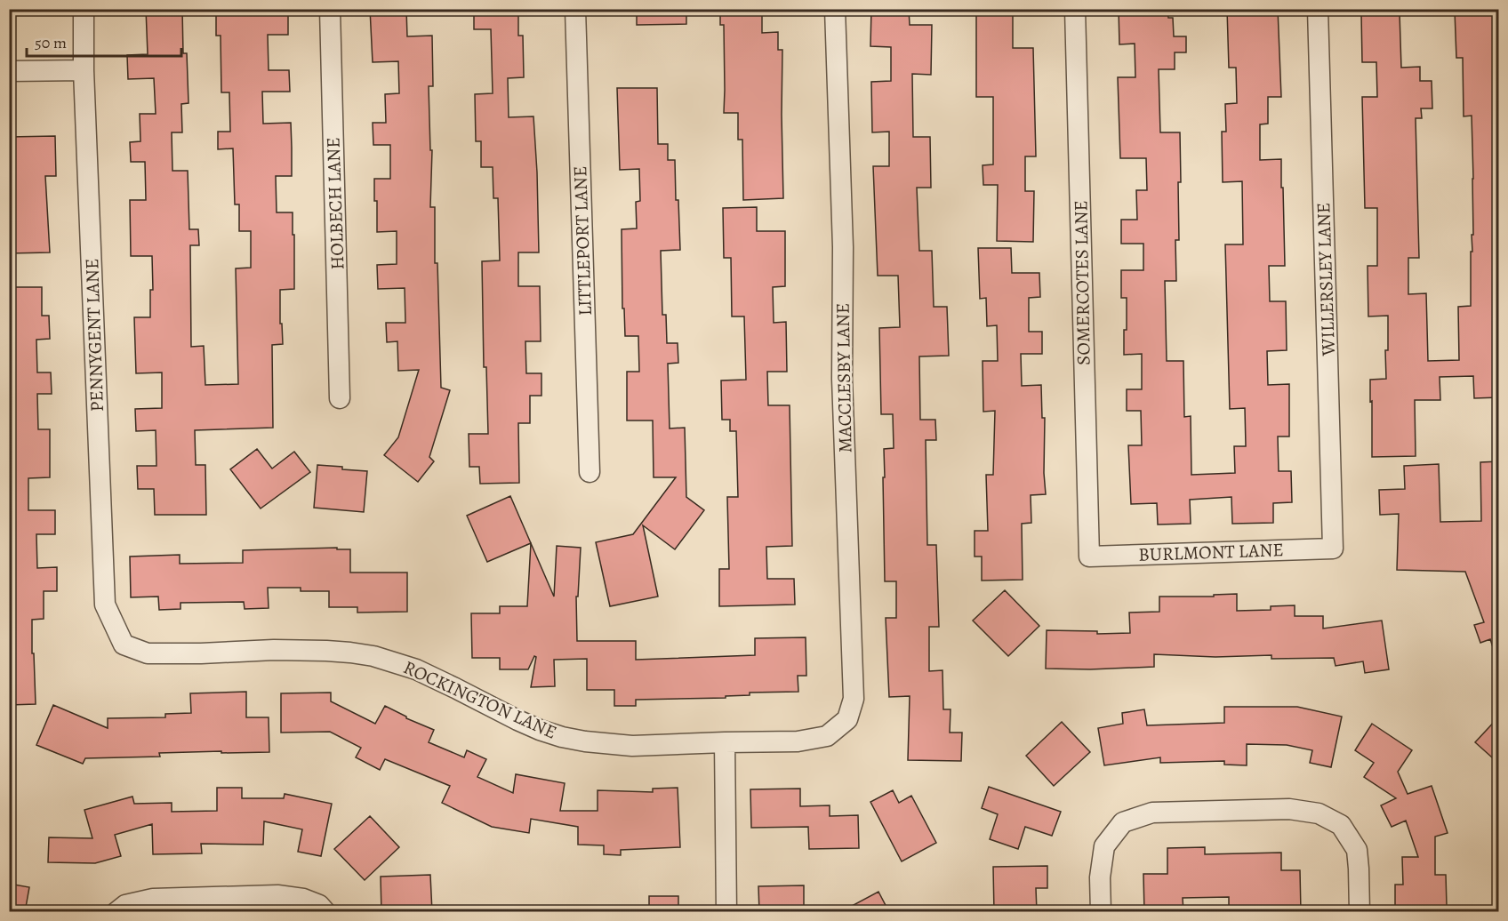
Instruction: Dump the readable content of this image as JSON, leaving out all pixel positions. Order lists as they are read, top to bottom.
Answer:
{
  "streets": {
    "street": [
      "HOLBECH LANE",
      "LITTLEPORT LANE",
      "WILLERSLEY LANE",
      "SOMERCOTES LANE",
      "PENNYGENT LANE",
      "MACCLESBY LANE",
      "BURLMONT LANE",
      "ROCKINGTON LANE"
    ]
  },
  "crossings": [
    ["WILLERSLEY LANE", "BURLMONT LANE"],
    ["SOMERCOTES LANE", "BURLMONT LANE"],
    ["PENNYGENT LANE", "ROCKINGTON LANE"],
    ["MACCLESBY LANE", "ROCKINGTON LANE"]
  ],
  "scale_bar": "50 m"
}
